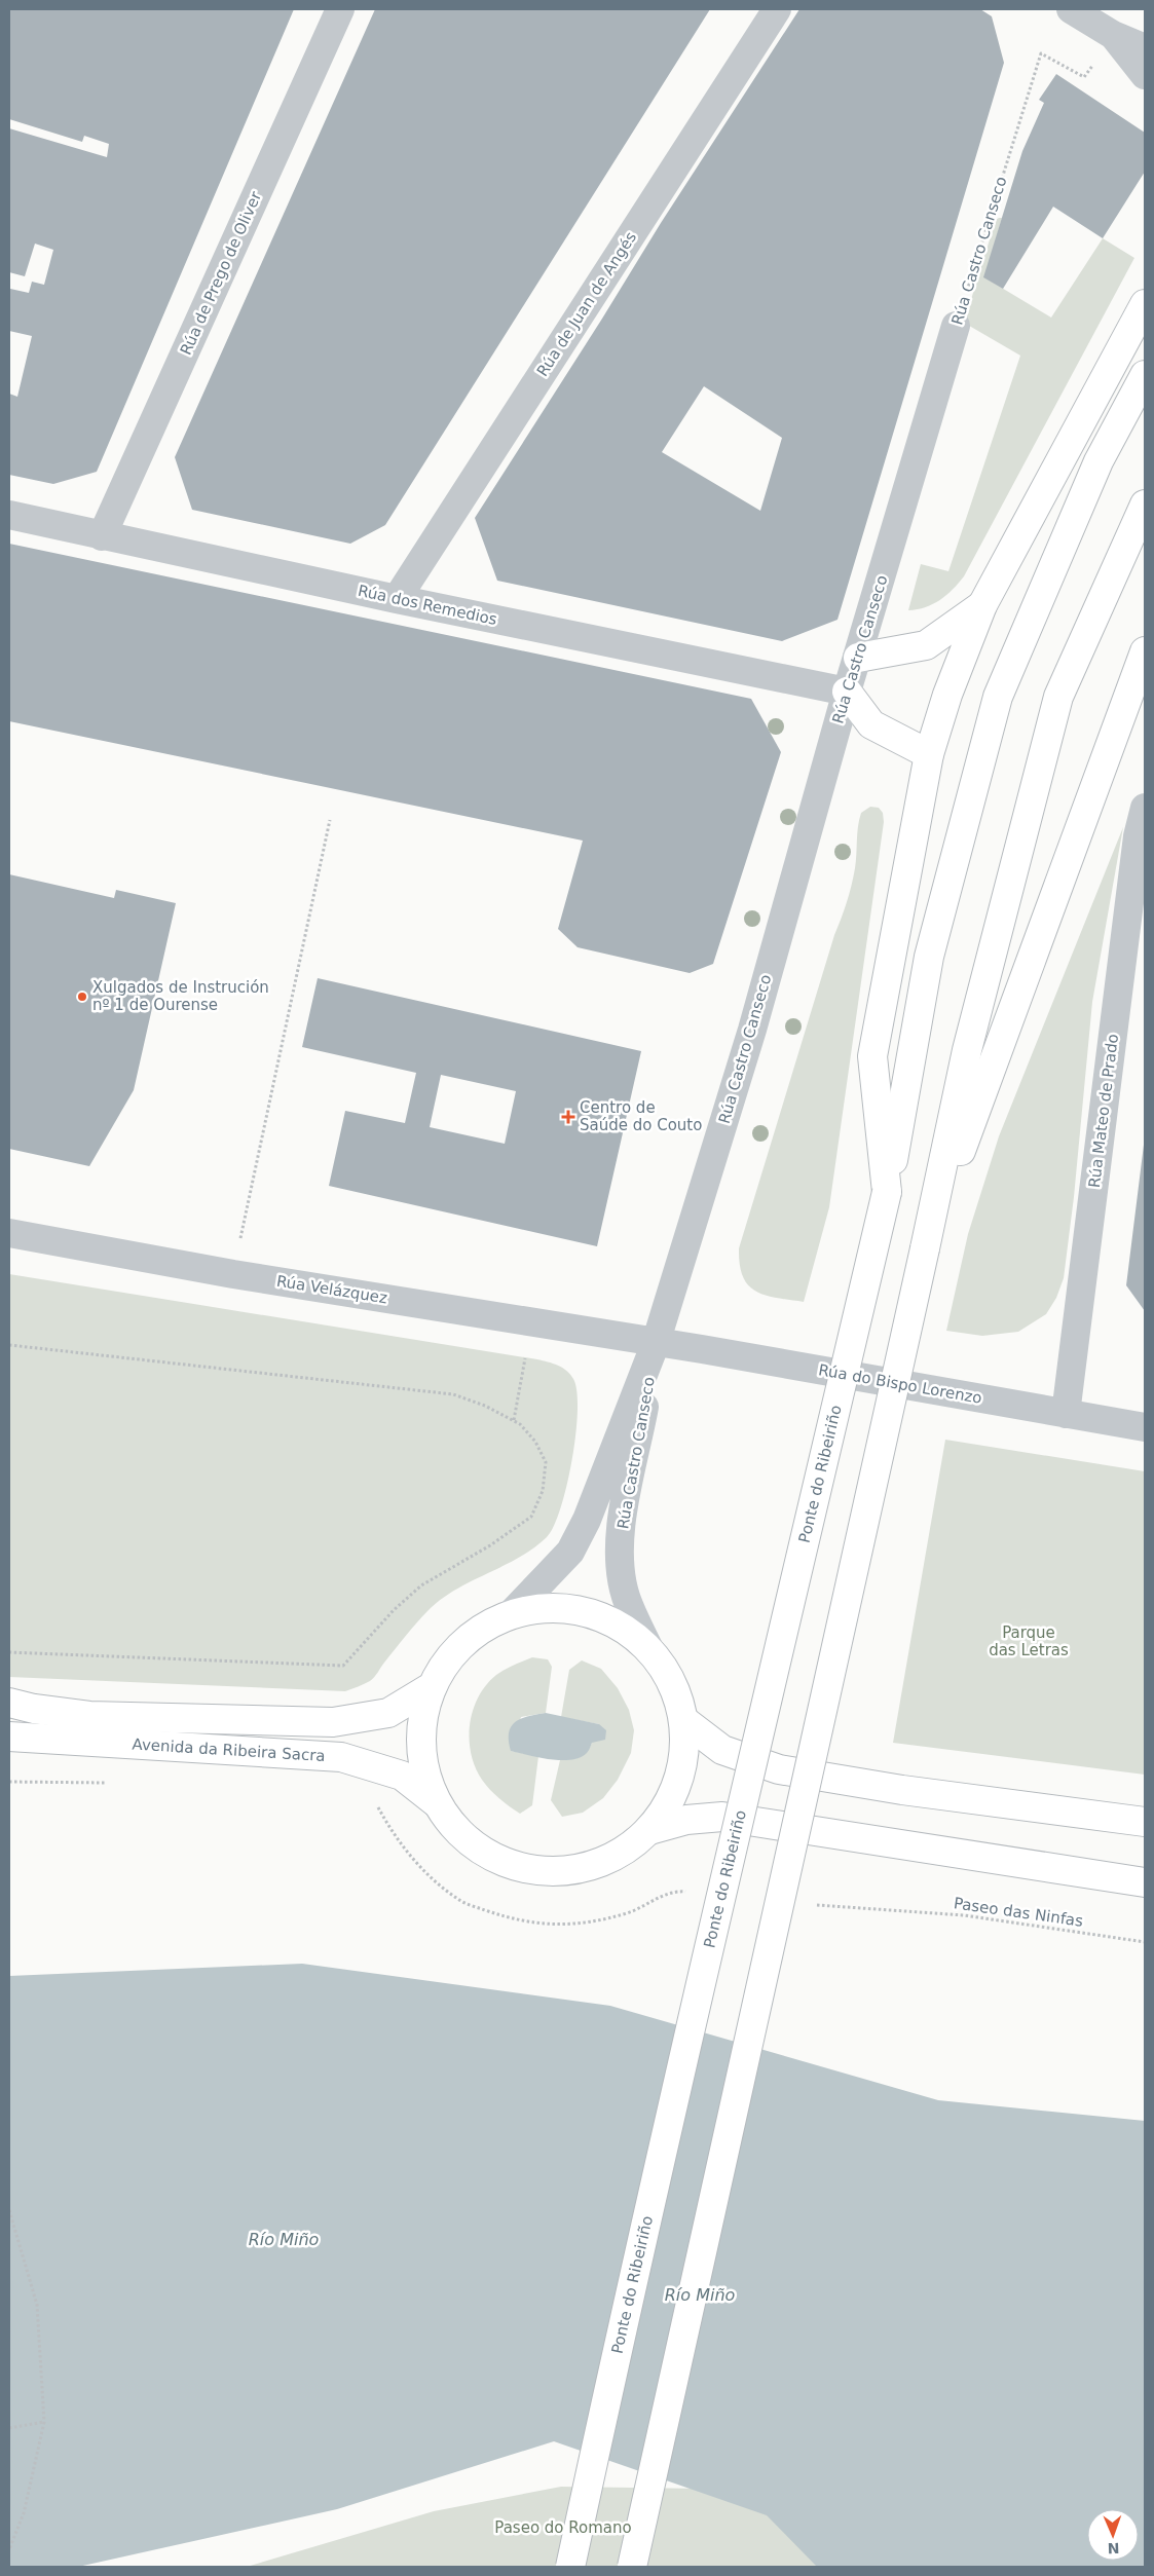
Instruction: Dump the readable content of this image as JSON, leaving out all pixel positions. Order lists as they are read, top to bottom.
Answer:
{
  "streets": {
    "highway": ["Ponte do Ribeiriño", "Avenida da Ribeira Sacra"],
    "street": [
      "Rúa Castro Canseco",
      "Rúa de Prego de Oliver",
      "Rúa de Juan de Angés",
      "Rúa dos Remedios",
      "Rúa Mateo de Prado",
      "Rúa Velázquez",
      "Rúa do Bispo Lorenzo"
    ],
    "path": ["Paseo das Ninfas"]
  },
  "crossings": [
    ["Rúa Castro Canseco", "Rúa dos Remedios"],
    ["Rúa Castro Canseco", "Rúa Velázquez"],
    ["Rúa Castro Canseco", "Rúa do Bispo Lorenzo"],
    ["Rúa de Prego de Oliver", "Rúa dos Remedios"],
    ["Rúa de Juan de Angés", "Rúa dos Remedios"],
    ["Rúa Mateo de Prado", "Rúa do Bispo Lorenzo"],
    ["Rúa Velázquez", "Rúa do Bispo Lorenzo"]
  ],
  "water": ["Río Miño"],
  "parks": ["Parque das Letras", "Paseo do Romano"],
  "places": {
    "other": ["Xulgados de Instrución nº 1 de Ourense"],
    "health": ["Centro de Saúde do Couto"]
  },
  "north": "bottom"
}
